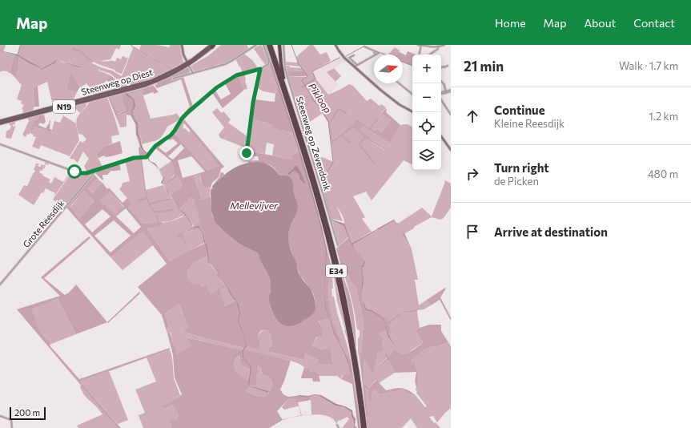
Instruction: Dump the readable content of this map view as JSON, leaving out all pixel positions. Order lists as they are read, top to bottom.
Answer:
{
  "streets": {
    "highway": ["E34"],
    "main road": ["Steenweg op Diest", "N19"],
    "street": ["Steenweg op Zevendonk", "Grote Reesdijk"]
  },
  "water": ["Pikloop", "Mellevijver"],
  "scale_bar": "200 m",
  "north": "right",
  "page": {
    "header": "Map",
    "nav": [
      "Home",
      "Map",
      "About",
      "Contact"
    ],
    "heading": ["21 min", "Walk · 1.7 km"],
    "map_buttons": ["+", "−"],
    "list": [
      ["Continue", "Kleine Reesdijk", "1.2 km"],
      ["Turn right", "de Picken", "480 m"],
      "Arrive at destination"
    ],
    "scale": "200 m"
  }
}
